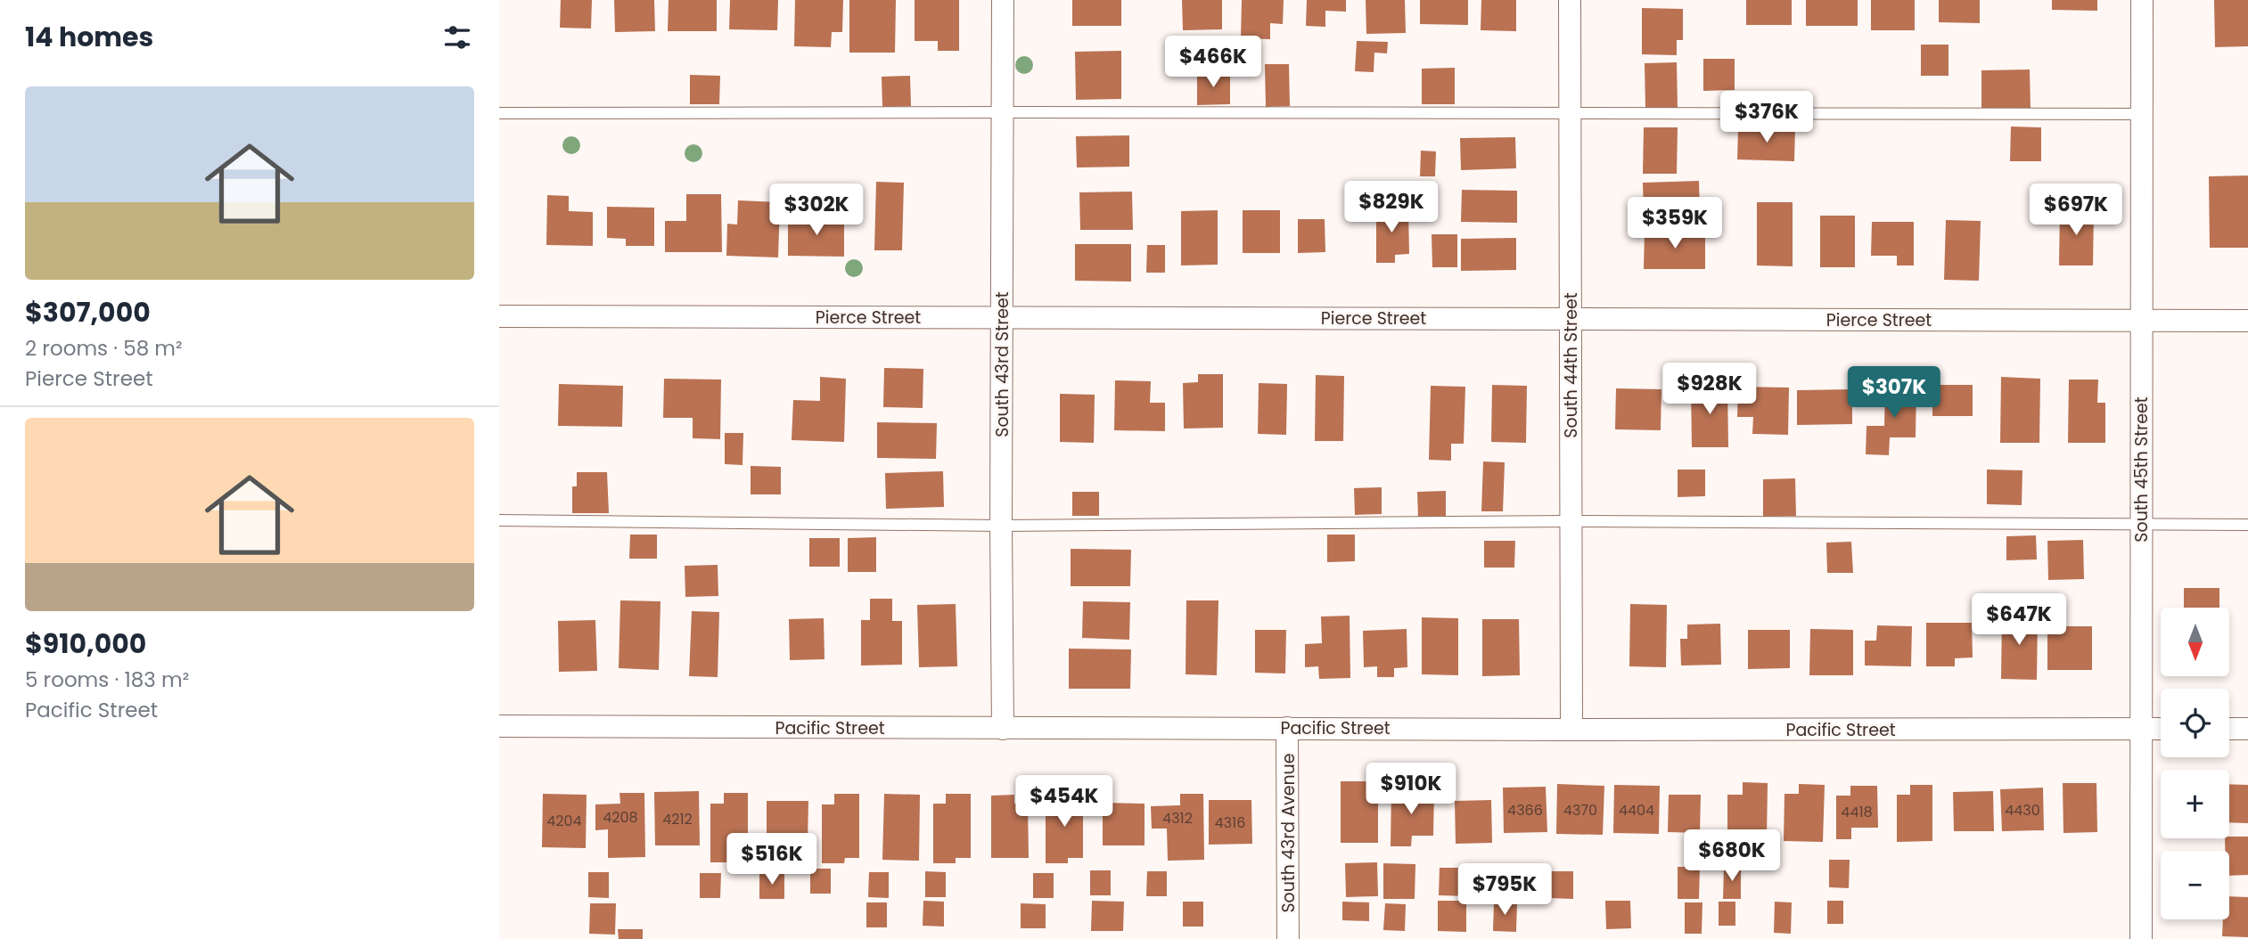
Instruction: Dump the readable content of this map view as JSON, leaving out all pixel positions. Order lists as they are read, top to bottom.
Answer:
{
  "streets": {
    "street": [
      "Pierce Street",
      "South 43rd Street",
      "South 44th Street",
      "South 45th Street",
      "Pacific Street",
      "South 43rd Avenue"
    ]
  },
  "crossings": [
    ["Pierce Street", "South 43rd Street"],
    ["Pierce Street", "South 44th Street"],
    ["Pierce Street", "South 45th Street"],
    ["South 43rd Street", "Pacific Street"],
    ["South 44th Street", "Pacific Street"],
    ["South 45th Street", "Pacific Street"],
    ["Pacific Street", "South 43rd Avenue"]
  ],
  "house_numbers": [
    "4366",
    "4370",
    "4404",
    "4430",
    "4418",
    "4208",
    "4312",
    "4212",
    "4204",
    "4316"
  ],
  "north": "bottom",
  "page": {
    "heading": "14 homes",
    "price": [
      "$466K",
      "$376K",
      "$829K",
      "$302K",
      "$697K",
      "$359K",
      "$928K",
      "$307K",
      "$647K",
      "$910K",
      "$454K",
      "$680K",
      "$516K",
      "$795K"
    ],
    "list": [
      {
        "name": "$307,000",
        "note": "2 rooms · 58 m² · Pierce Street"
      },
      {
        "name": "$910,000",
        "note": "5 rooms · 183 m² · Pacific Street"
      }
    ],
    "map_buttons": ["+", "−"]
  }
}
